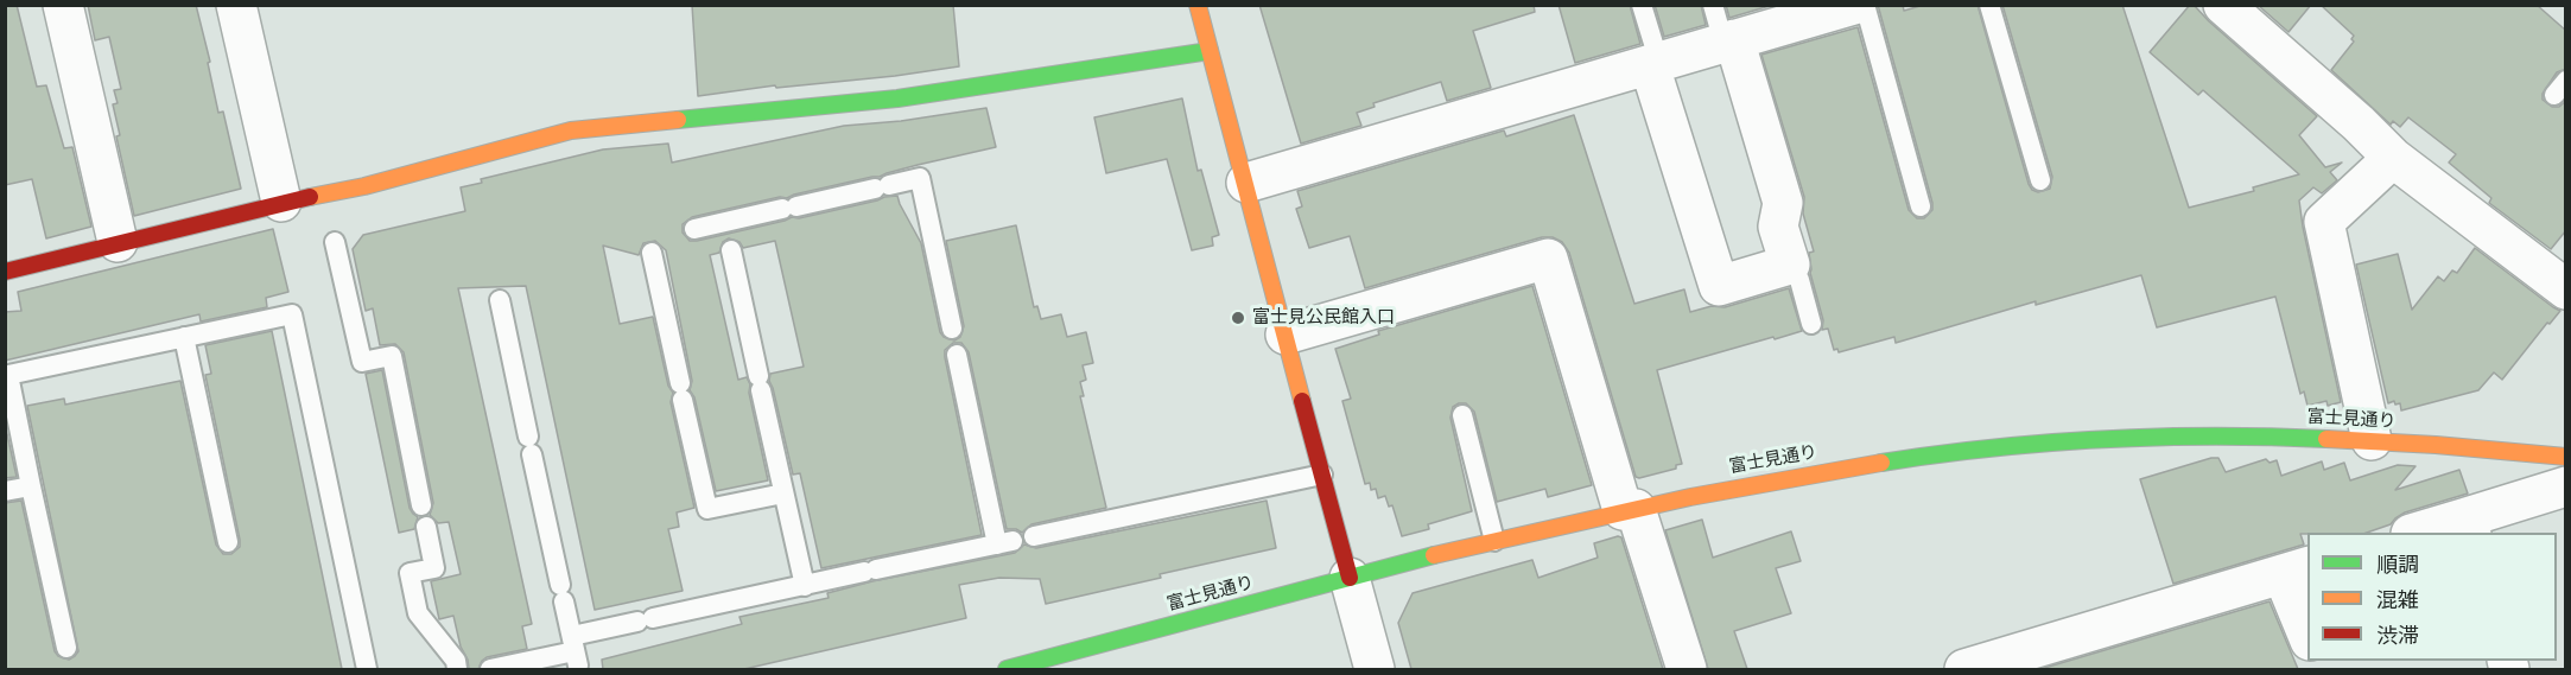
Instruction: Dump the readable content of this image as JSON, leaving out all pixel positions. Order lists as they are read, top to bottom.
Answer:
{
  "streets": {
    "street": ["富士見通り"]
  },
  "places": ["富士見公民館入口"],
  "legend": ["順調", "混雑", "渋滞"]
}
